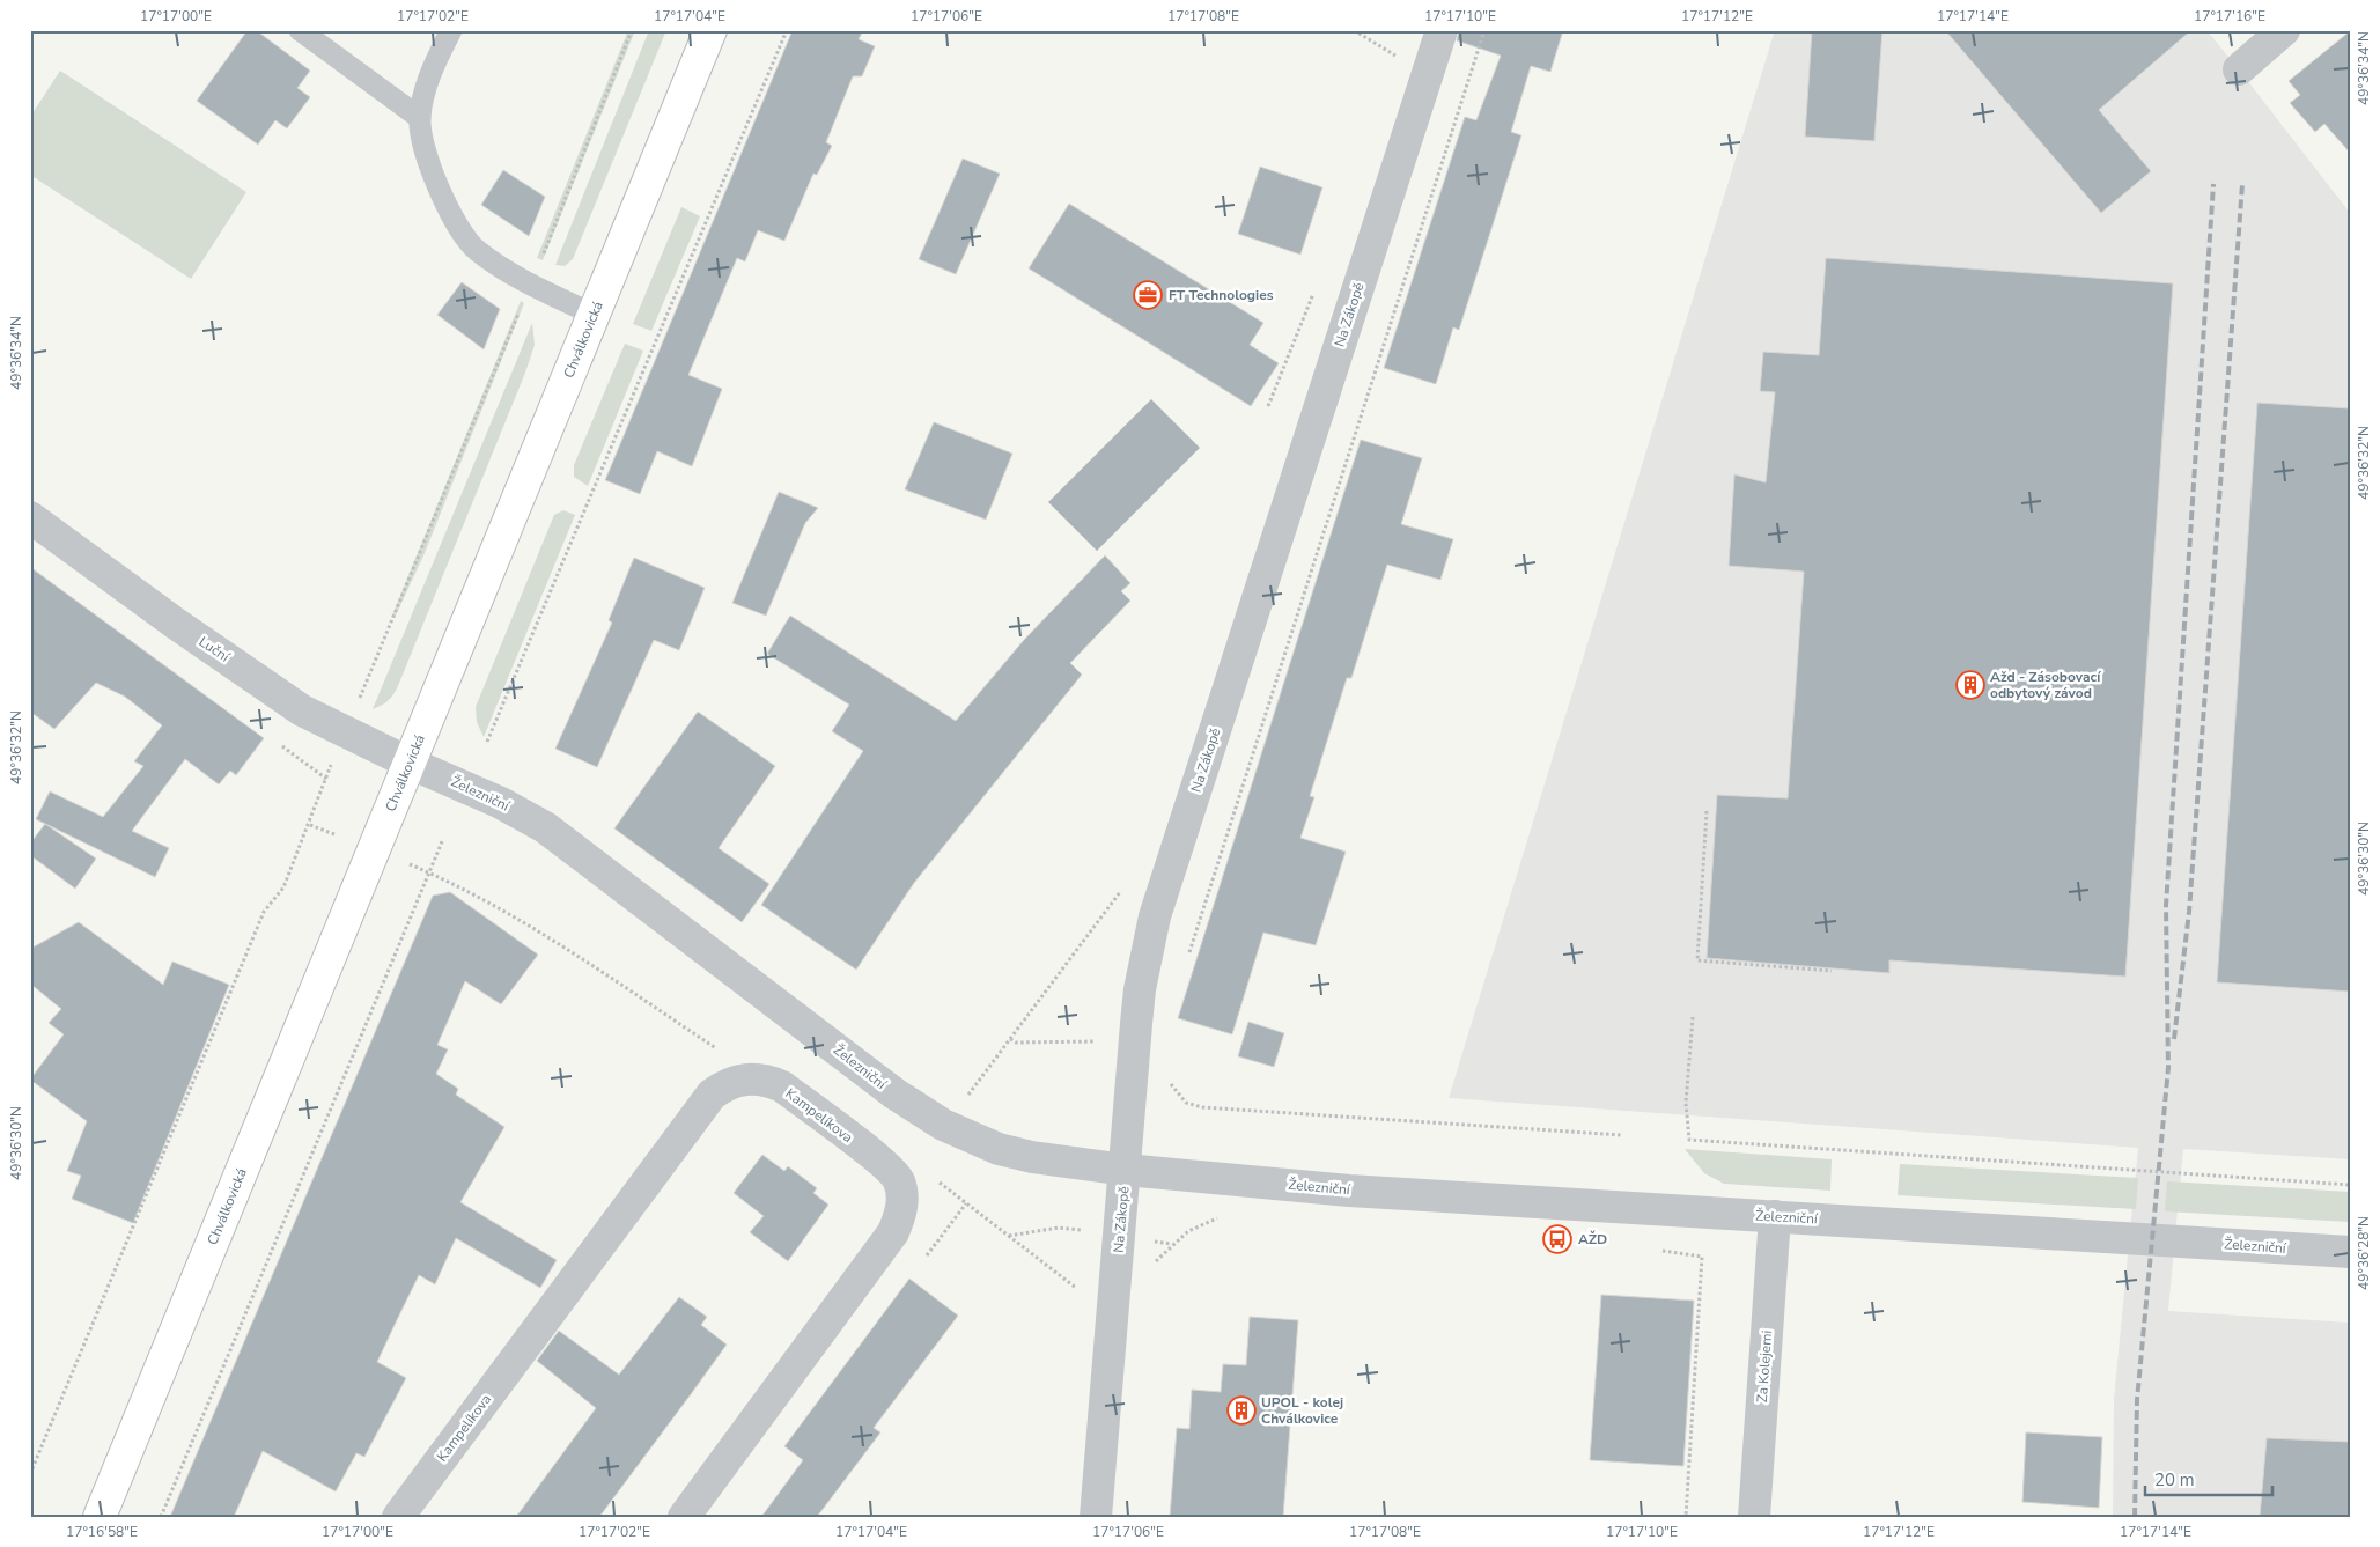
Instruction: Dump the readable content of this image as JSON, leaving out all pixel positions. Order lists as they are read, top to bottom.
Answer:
{
  "streets": {
    "main road": ["Chválkovická"],
    "street": [
      "Na Zákopě",
      "Luční",
      "Železniční",
      "Kampelíkova",
      "Za Kolejemi"
    ]
  },
  "crossings": [
    ["Na Zákopě", "Železniční"],
    ["Chválkovická", "Luční"],
    ["Chválkovická", "Železniční"],
    ["Luční", "Železniční"],
    ["Železniční", "Za Kolejemi"]
  ],
  "places": {
    "office": ["FT Technologies"],
    "building": ["Ažd - Zásobovací odbytový závod", "UPOL - kolej Chválkovice"],
    "bus stop": ["AŽD"]
  },
  "scale_bar": "20 m",
  "coordinates": [
    "17°17'00\"E",
    "17°17'02\"E",
    "17°17'04\"E",
    "17°17'06\"E",
    "17°17'08\"E",
    "17°17'10\"E",
    "17°17'12\"E",
    "17°17'14\"E",
    "17°17'16\"E",
    "49°36'34\"N",
    "49°36'32\"N",
    "49°36'30\"N",
    "49°36'28\"N",
    "17°16'58\"E"
  ]
}
